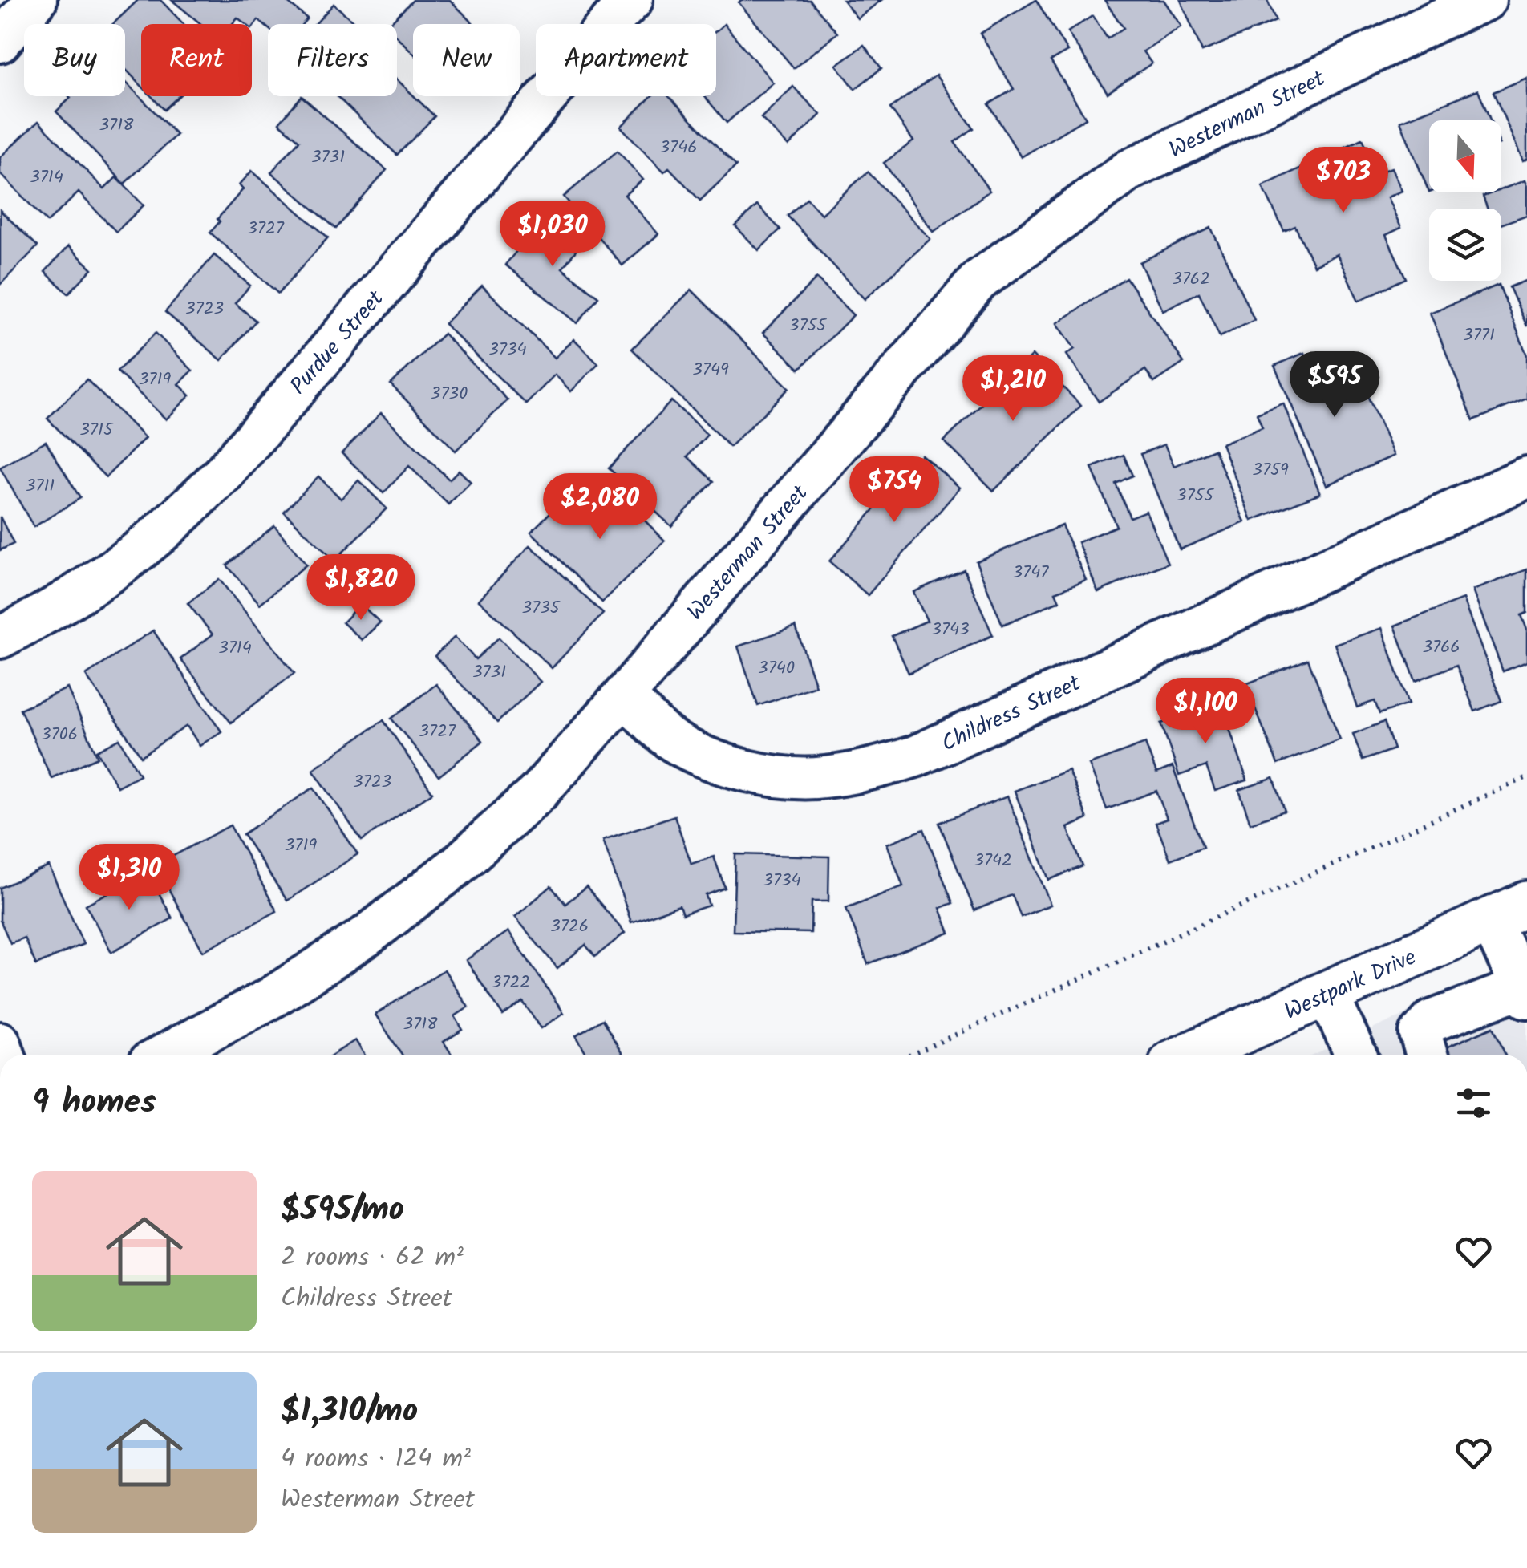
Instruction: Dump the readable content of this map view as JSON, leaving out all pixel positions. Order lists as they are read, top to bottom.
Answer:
{
  "streets": {
    "main road": ["Westpark Drive"],
    "street": ["Westerman Street", "Purdue Street", "Childress Street"]
  },
  "crossings": [
    ["Westerman Street", "Childress Street"]
  ],
  "house_numbers": [
    "3718",
    "3746",
    "3731",
    "3714",
    "3727",
    "3762",
    "3723",
    "3755",
    "3771",
    "3734",
    "3749",
    "3719",
    "3730",
    "3715",
    "3759",
    "3711",
    "3755",
    "3747",
    "3735",
    "3743",
    "3766",
    "3714",
    "3740",
    "3731",
    "3727",
    "3706",
    "3723",
    "3719",
    "3742",
    "3734",
    "3726",
    "3722",
    "3718"
  ],
  "north": "bottom",
  "page": {
    "chip": [
      "Buy",
      "Rent",
      "Filters",
      "New",
      "Apartment"
    ],
    "price": [
      "$703",
      "$1,030",
      "$595",
      "$1,210",
      "$754",
      "$2,080",
      "$1,820",
      "$1,100",
      "$1,310"
    ],
    "heading": "9 homes",
    "list": [
      {
        "name": "$595/mo",
        "note": "2 rooms · 62 m² · Childress Street"
      },
      {
        "name": "$1,310/mo",
        "note": "4 rooms · 124 m² · Westerman Street"
      }
    ]
  }
}
